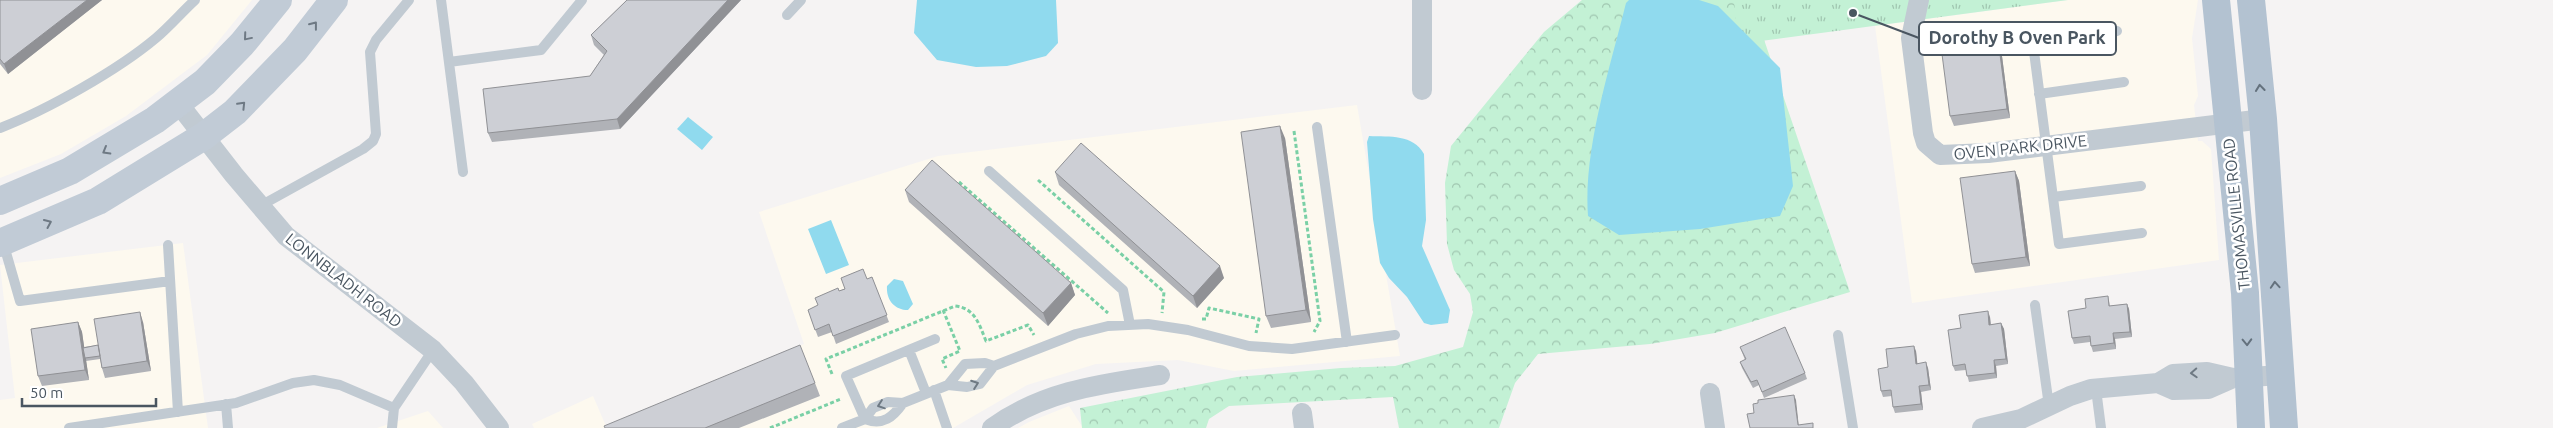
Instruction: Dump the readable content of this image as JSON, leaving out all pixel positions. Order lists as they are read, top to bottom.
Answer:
{
  "streets": {
    "main road": ["THOMASVILLE ROAD"],
    "street": ["OVEN PARK DRIVE", "LONNBLADH ROAD"]
  },
  "crossings": [
    ["OVEN PARK DRIVE", "THOMASVILLE ROAD"]
  ],
  "places": ["Dorothy B Oven Park"],
  "scale_bar": "50 m"
}
